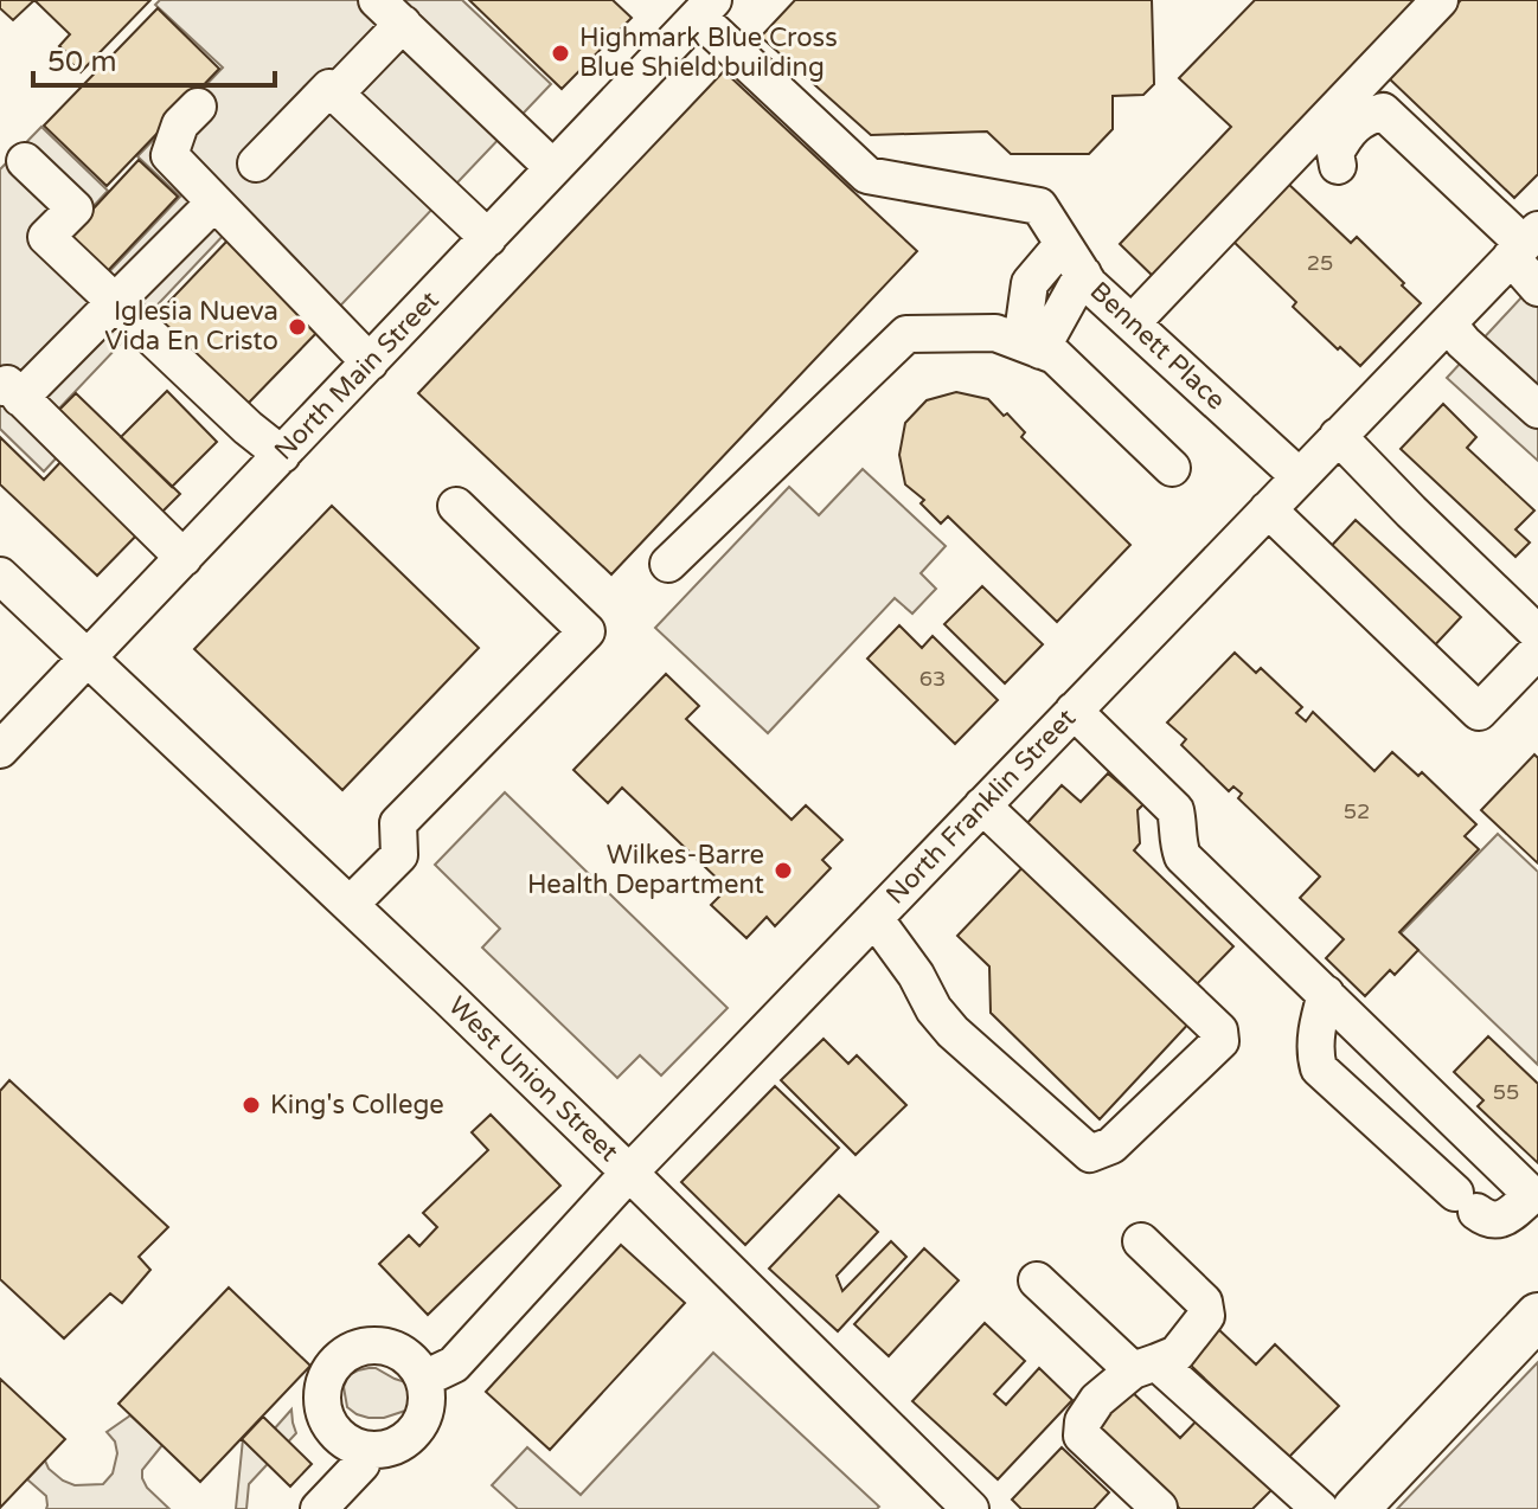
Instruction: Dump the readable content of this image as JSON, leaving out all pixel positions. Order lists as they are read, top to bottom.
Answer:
{
  "streets": {
    "street": [
      "Bennett Place",
      "North Main Street",
      "North Franklin Street",
      "West Union Street"
    ]
  },
  "crossings": [
    ["Bennett Place", "North Main Street"],
    ["Bennett Place", "North Franklin Street"],
    ["North Main Street", "West Union Street"],
    ["North Franklin Street", "West Union Street"]
  ],
  "places": [
    "Highmark Blue Cross Blue Shield building",
    "Iglesia Nueva Vida En Cristo",
    "Wilkes-Barre Health Department",
    "King's College"
  ],
  "house_numbers": [
    "25",
    "63",
    "52",
    "55"
  ],
  "scale_bar": "50 m"
}
